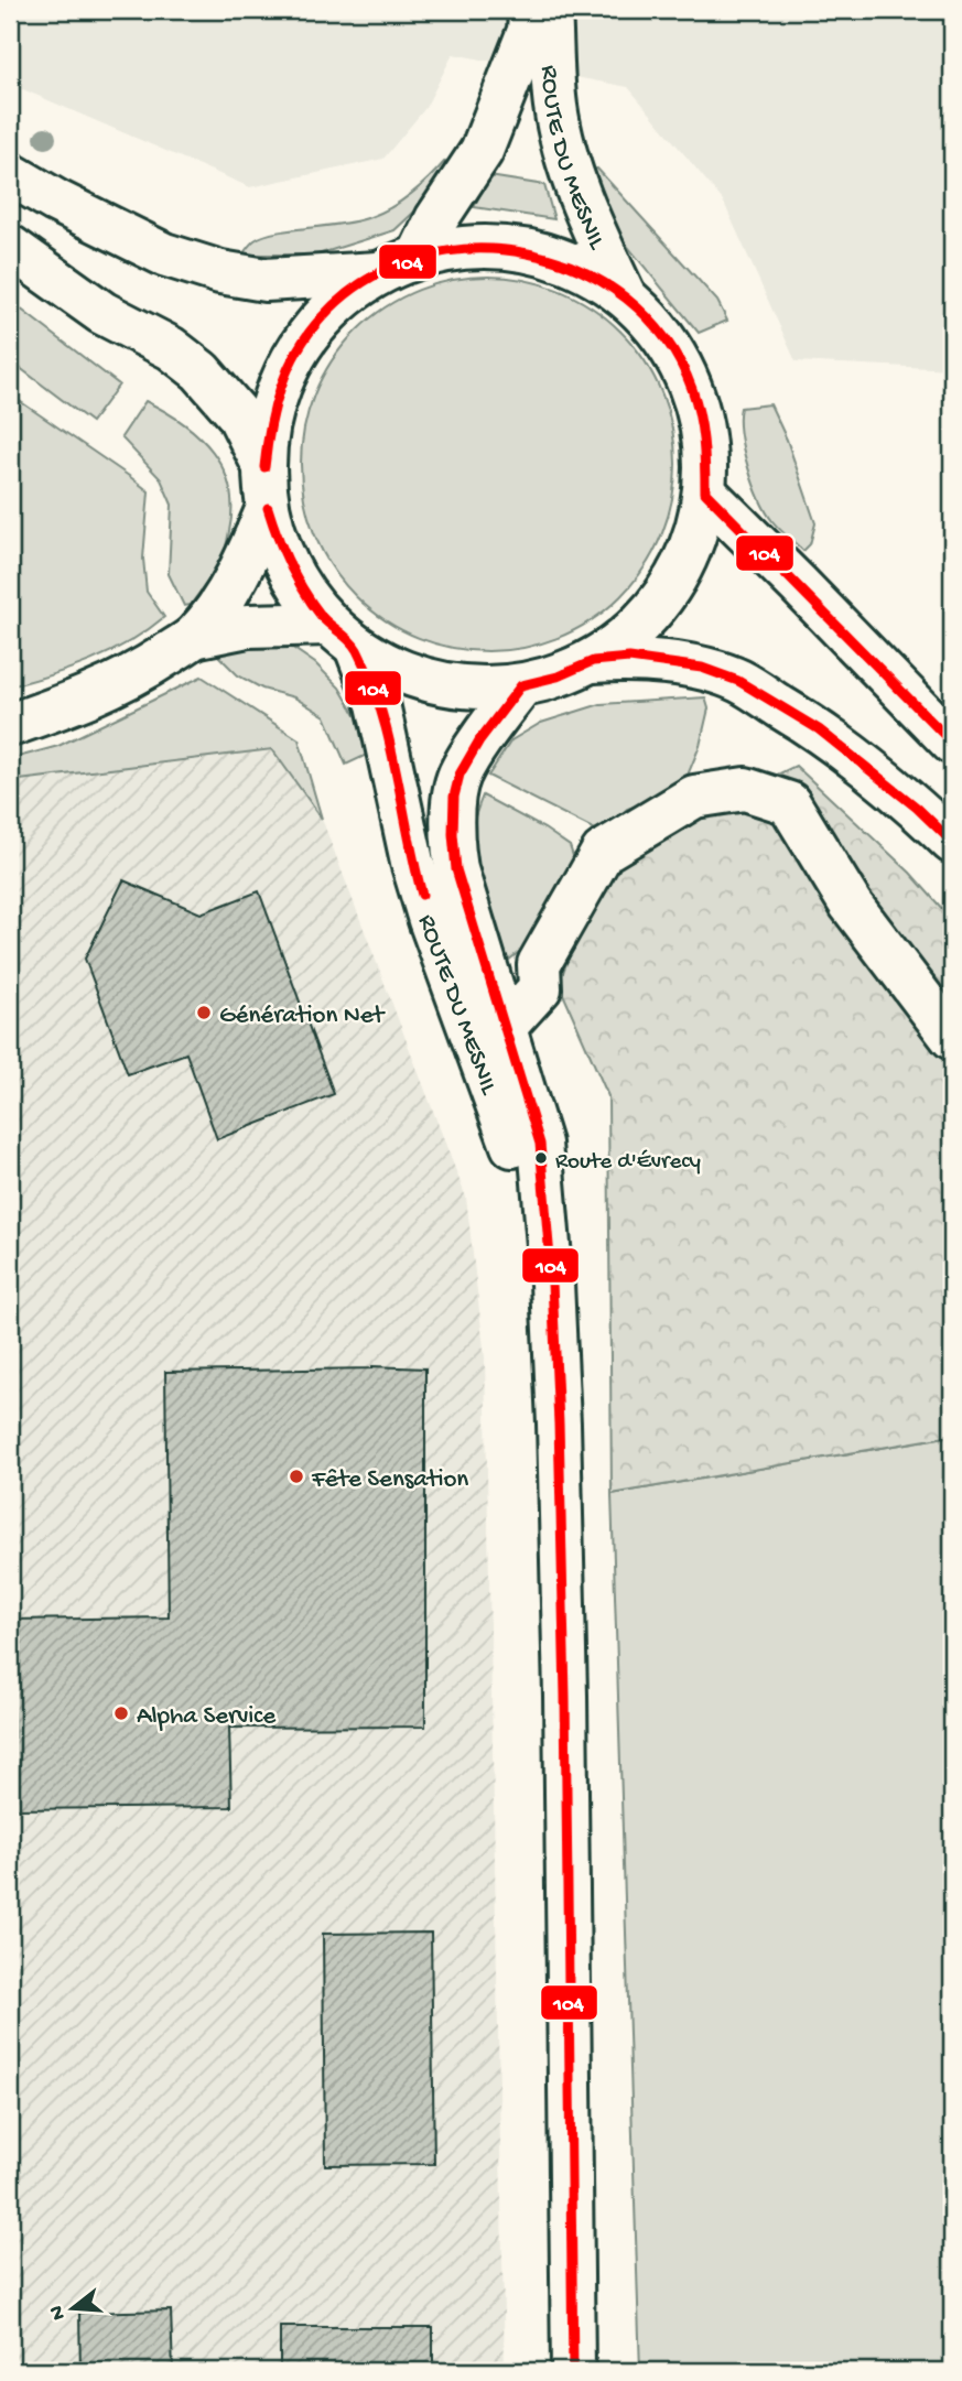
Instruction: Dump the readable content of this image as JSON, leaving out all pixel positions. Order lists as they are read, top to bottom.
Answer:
{
  "streets": {
    "main road": ["ROUTE DU MESNIL"]
  },
  "places": [
    "Génération Net",
    "Route d'Évrecy",
    "Fête Sensation",
    "Alpha Service"
  ],
  "lines": ["transit line 104"],
  "north": "left"
}
